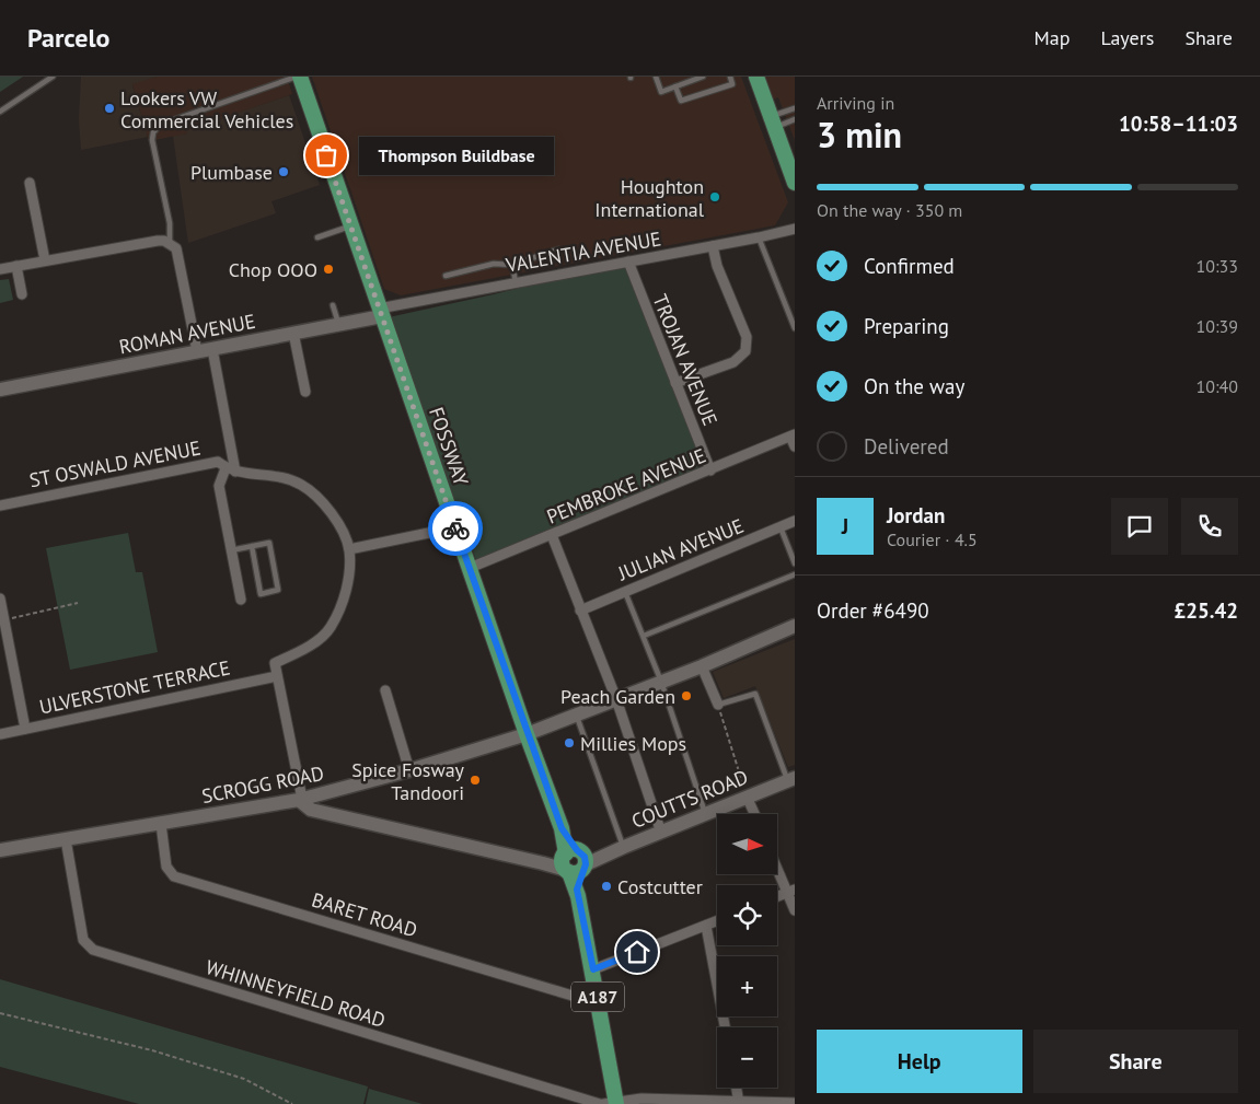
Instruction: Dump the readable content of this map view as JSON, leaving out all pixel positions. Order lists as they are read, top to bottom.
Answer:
{
  "streets": {
    "main road": ["FOSSWAY", "A187"],
    "street": [
      "VALENTIA AVENUE",
      "ROMAN AVENUE",
      "TROJAN AVENUE",
      "ST OSWALD AVENUE",
      "PEMBROKE AVENUE",
      "JULIAN AVENUE",
      "ULVERSTONE TERRACE",
      "SCROGG ROAD",
      "COUTTS ROAD",
      "BARET ROAD",
      "WHINNEYFIELD ROAD"
    ]
  },
  "crossings": [
    ["VALENTIA AVENUE", "ROMAN AVENUE"],
    ["VALENTIA AVENUE", "TROJAN AVENUE"],
    ["VALENTIA AVENUE", "FOSSWAY"],
    ["ROMAN AVENUE", "FOSSWAY"],
    ["TROJAN AVENUE", "PEMBROKE AVENUE"],
    ["FOSSWAY", "PEMBROKE AVENUE"],
    ["FOSSWAY", "SCROGG ROAD"],
    ["FOSSWAY", "COUTTS ROAD"],
    ["FOSSWAY", "BARET ROAD"],
    ["FOSSWAY", "WHINNEYFIELD ROAD"],
    ["SCROGG ROAD", "BARET ROAD"],
    ["SCROGG ROAD", "WHINNEYFIELD ROAD"]
  ],
  "places": [
    "Lookers VW Commercial Vehicles",
    "Thompson Buildbase",
    "Plumbase",
    "Houghton International",
    "Chop OOO",
    "Peach Garden",
    "Millies Mops",
    "Spice Fosway Tandoori",
    "Costcutter"
  ],
  "north": "right",
  "page": {
    "header": "Parcelo",
    "nav": ["Map", "Layers", "Share"],
    "heading": ["3 min", "Arriving in", "10:58–11:03"],
    "panel": [
      "Jordan",
      "Courier · 4.5",
      "Order #6490",
      "£25.42"
    ],
    "bubble": "Thompson Buildbase",
    "bar": "On the way · 350 m",
    "list": [
      ["Confirmed", "10:33"],
      ["Preparing", "10:39"],
      ["On the way", "10:40"],
      "Delivered"
    ],
    "round": "J",
    "map_buttons": ["+", "−"],
    "buttons": ["Help", "Share"]
  }
}
